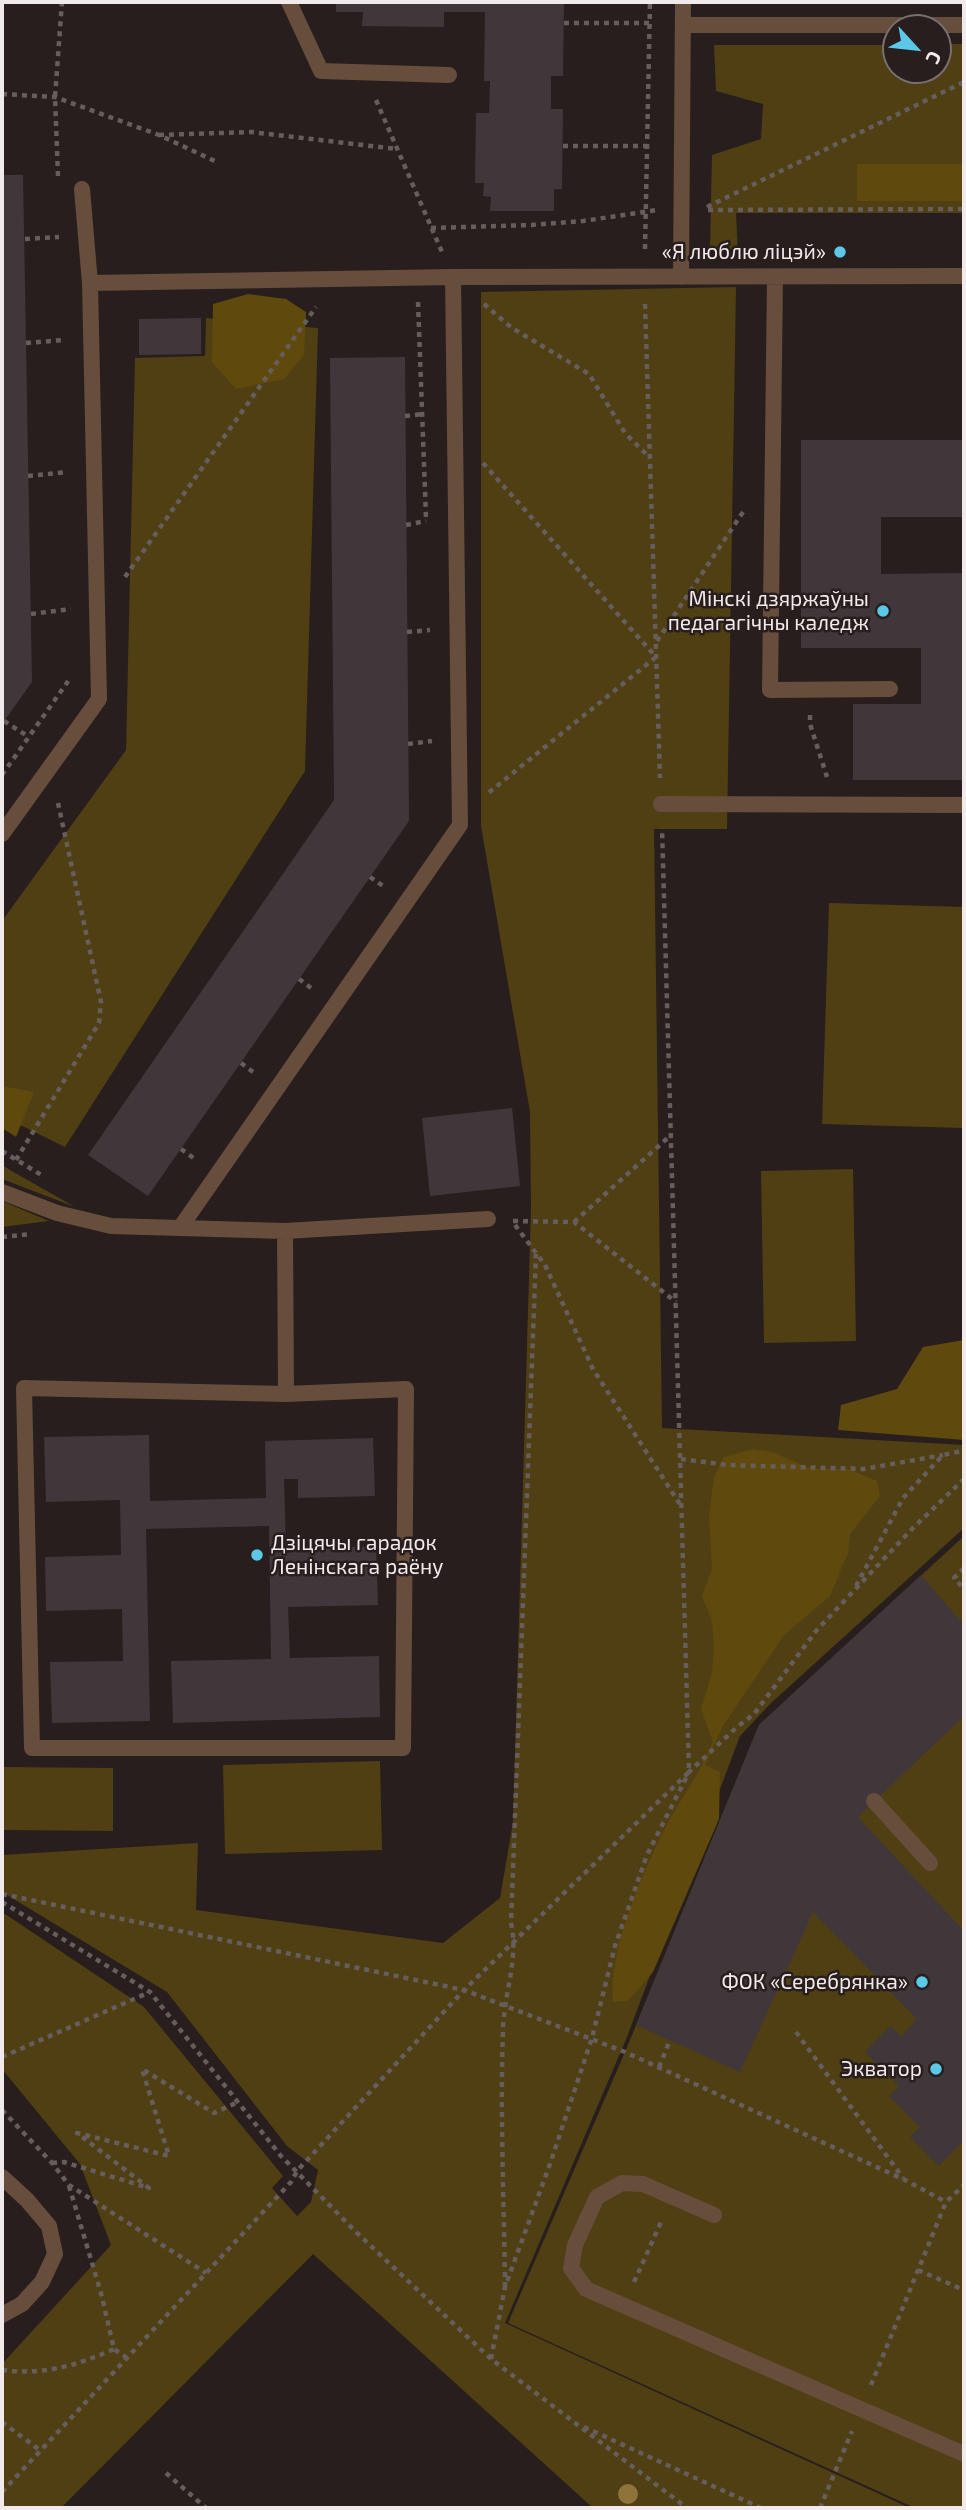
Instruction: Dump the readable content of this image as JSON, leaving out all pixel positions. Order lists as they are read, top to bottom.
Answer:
{
  "places": [
    "«Я люблю ліцэй»",
    "Мінскі дзяржаўны педагагічны каледж",
    "Дзіцячы гарадок Ленінскага раёну",
    "ФОК «Серебрянка»",
    "Экватор"
  ],
  "north": "bottom right"
}
